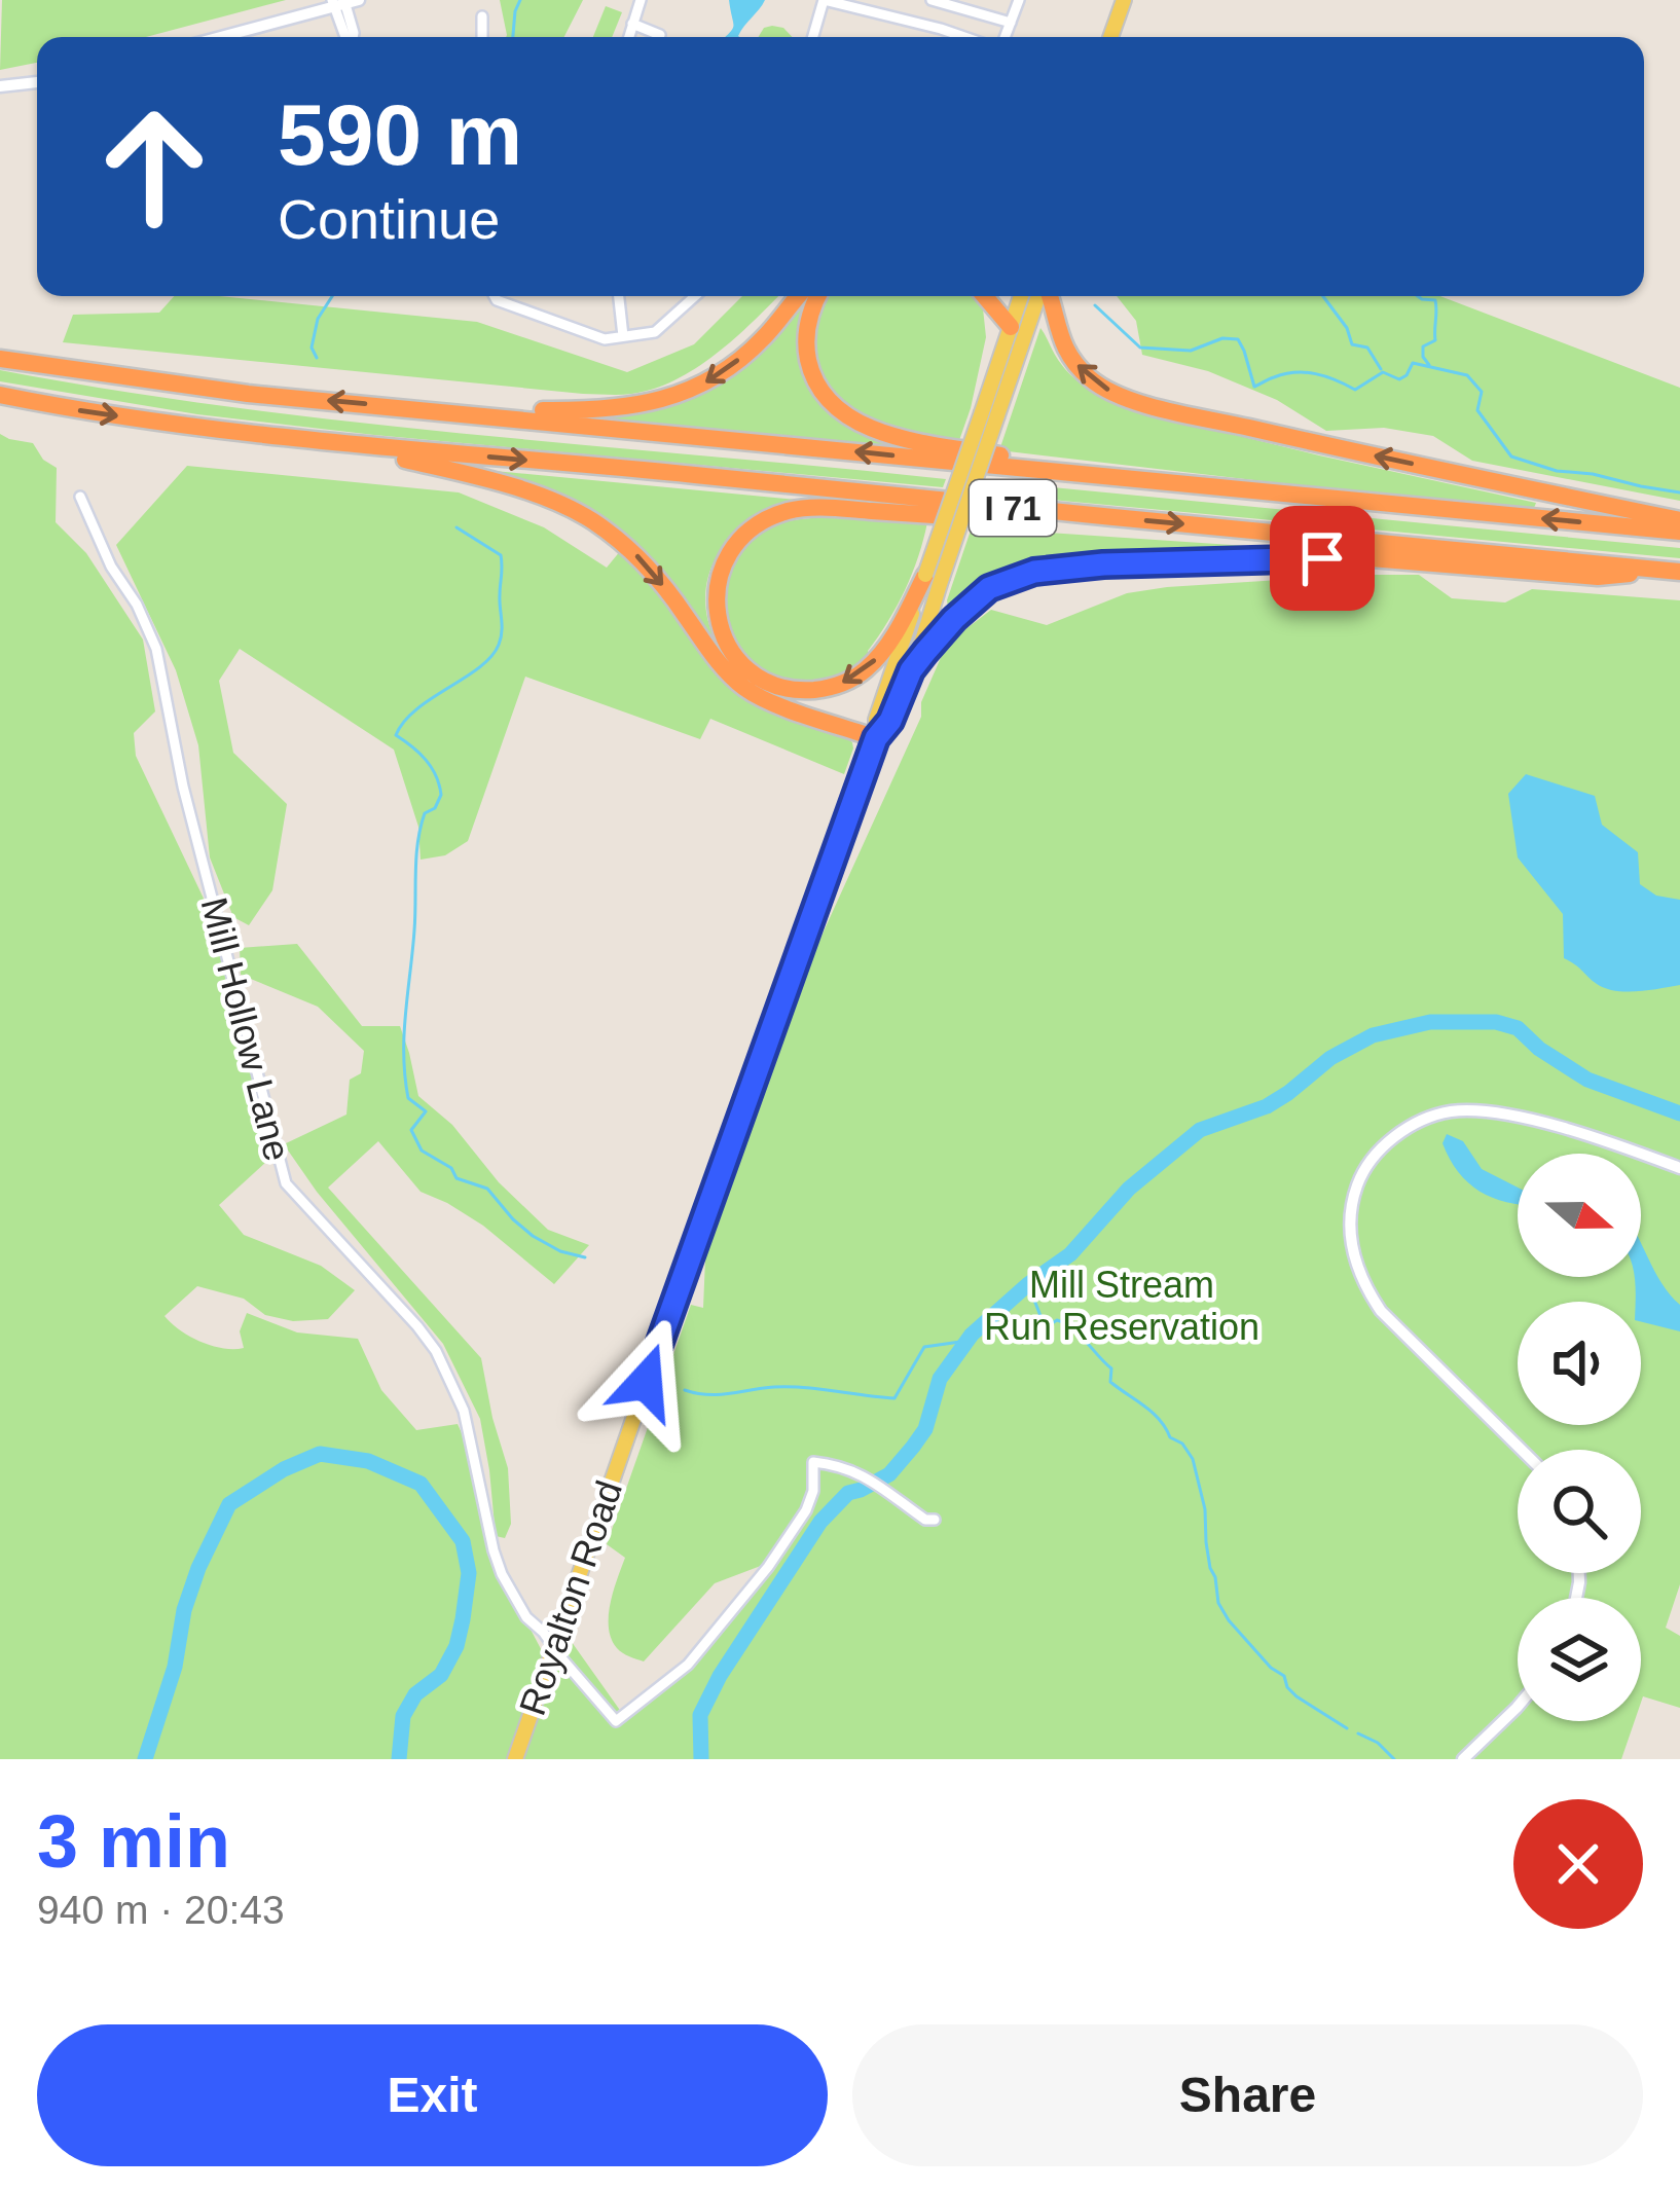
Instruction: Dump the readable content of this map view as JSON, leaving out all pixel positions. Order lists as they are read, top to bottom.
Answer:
{
  "streets": {
    "highway": ["I 71"],
    "main road": ["Royalton Road"],
    "street": ["Mill Hollow Lane"]
  },
  "crossings": [
    ["Mill Hollow Lane", "Royalton Road"]
  ],
  "parks": ["Mill Stream Run Reservation"],
  "north": "right",
  "page": {
    "turn": ["590 m", "Continue"],
    "heading": ["3 min", "940 m · 20:43"],
    "buttons": ["Exit", "Share"]
  }
}
